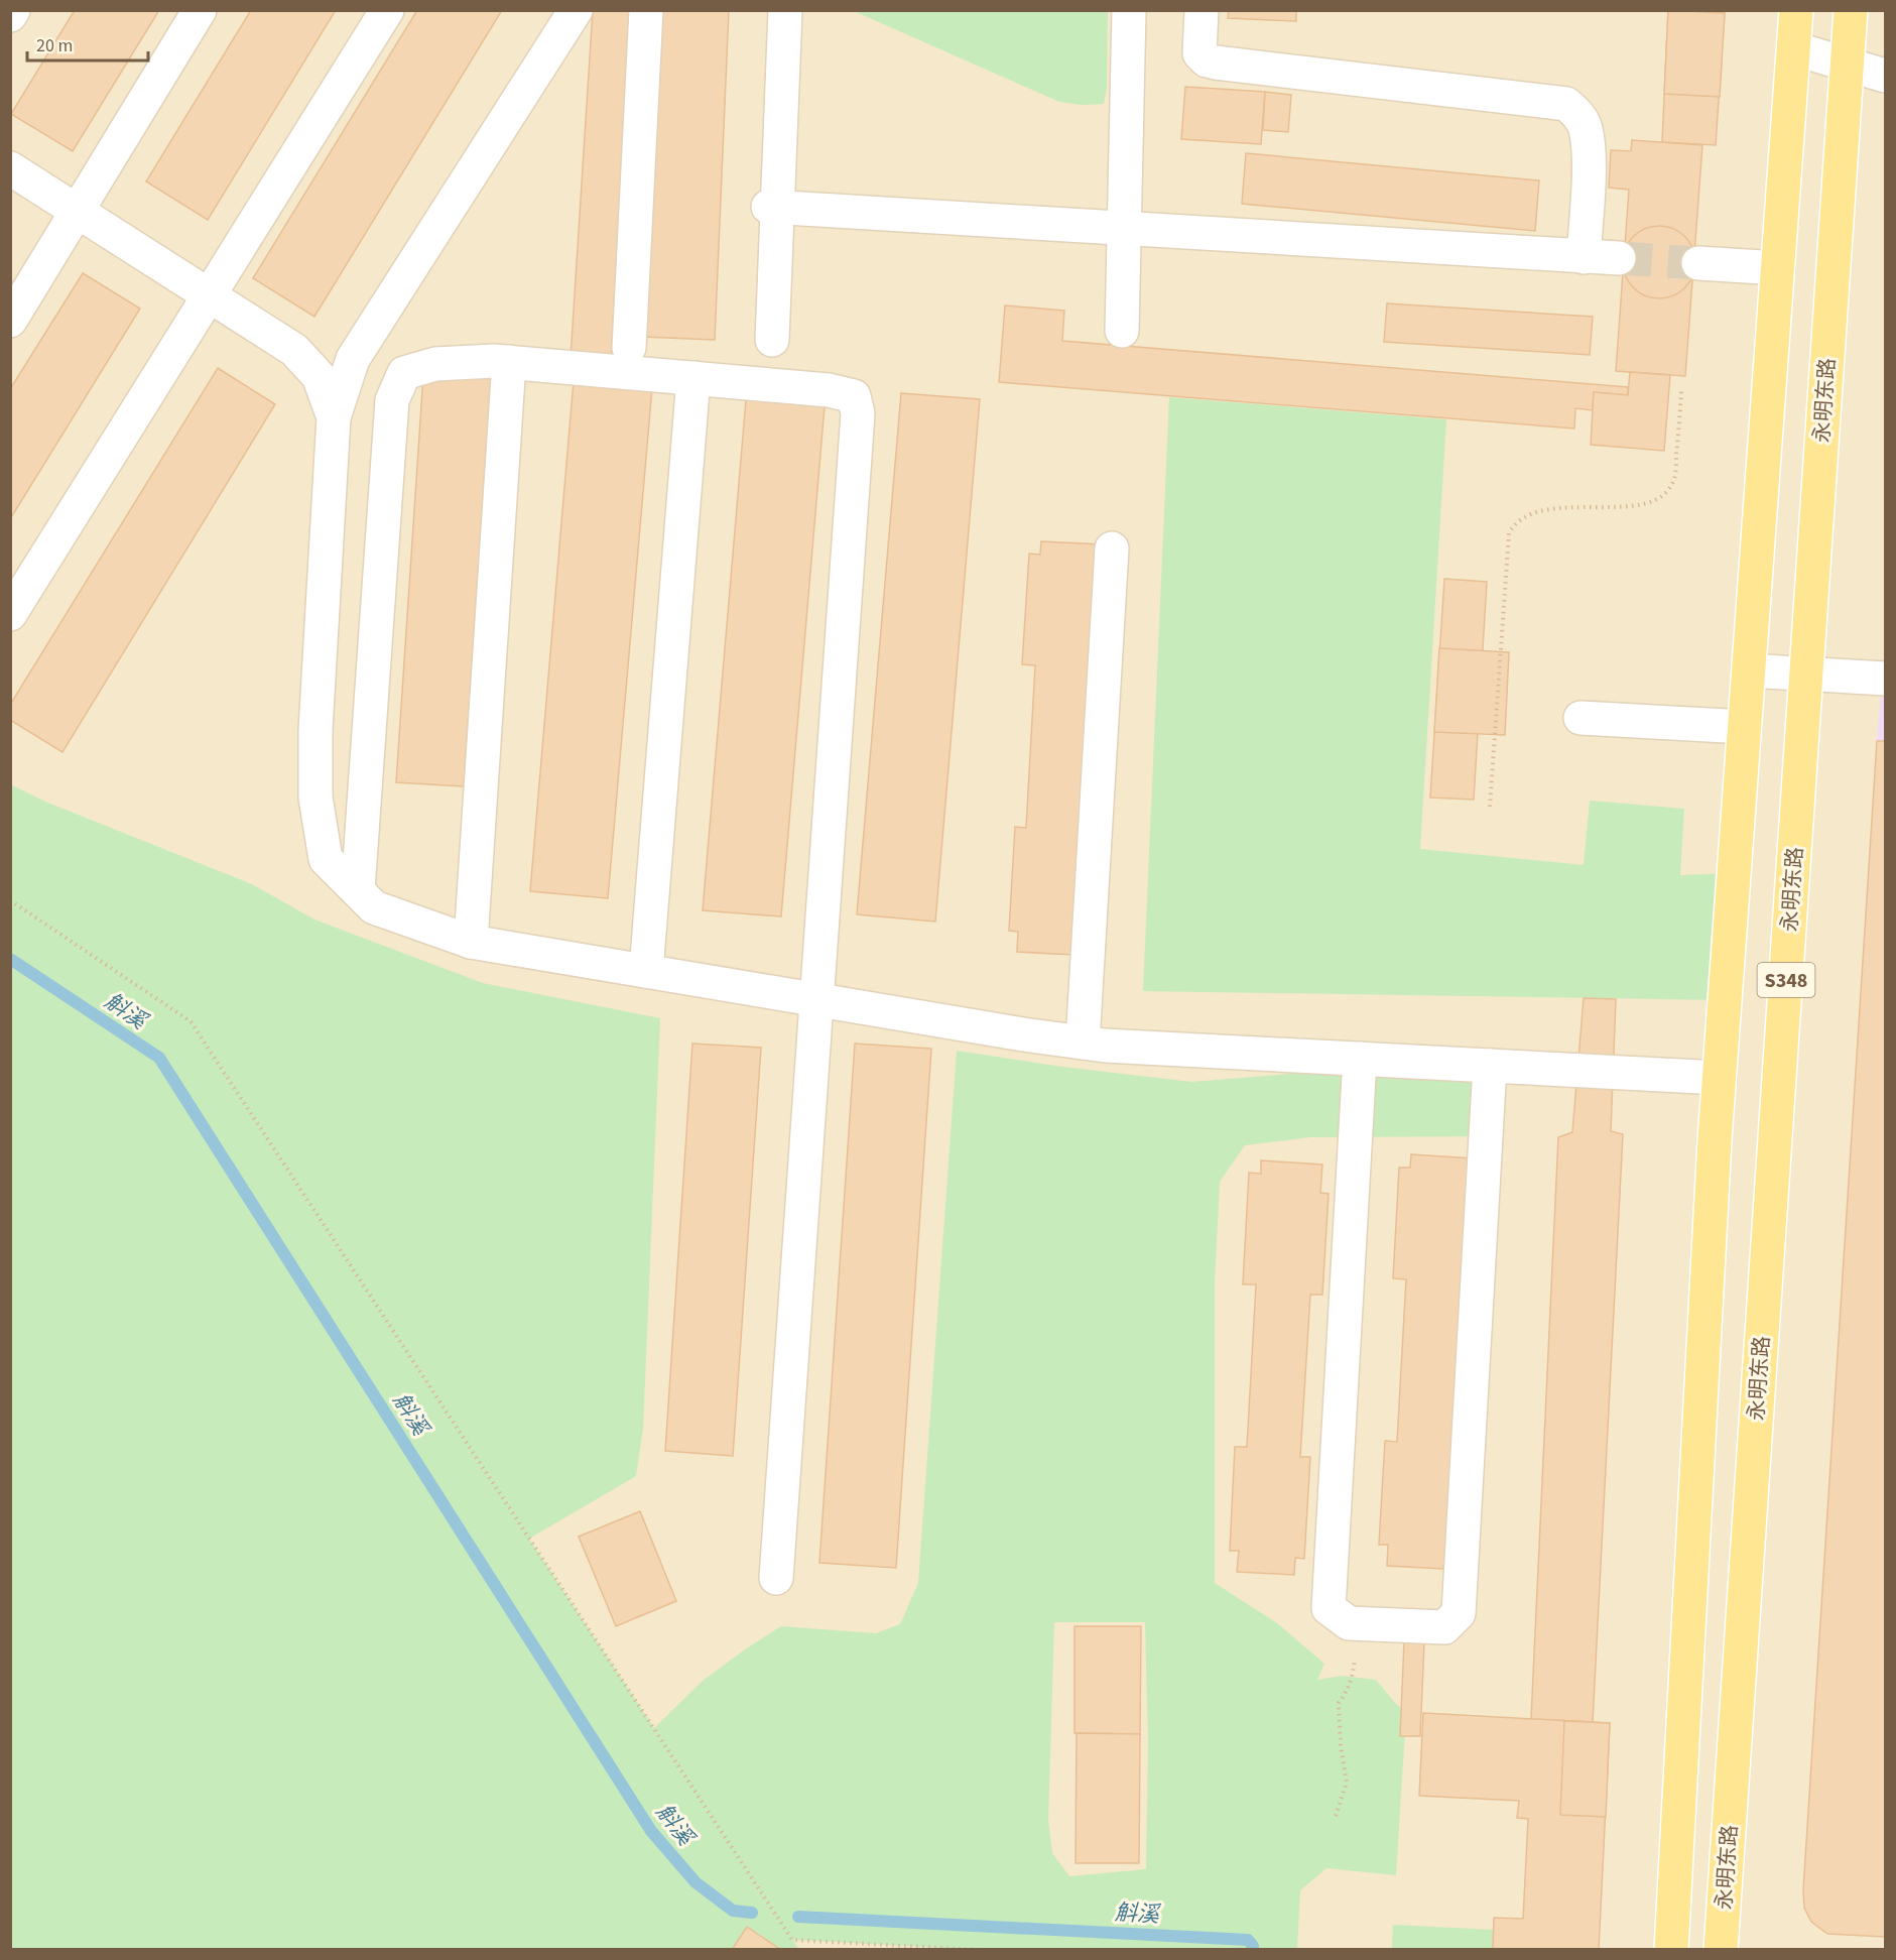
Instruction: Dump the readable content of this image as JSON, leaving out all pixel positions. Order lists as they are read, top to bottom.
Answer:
{
  "streets": {
    "main road": ["永明东路", "S348"]
  },
  "water": ["斛溪"],
  "scale_bar": "20 m"
}
